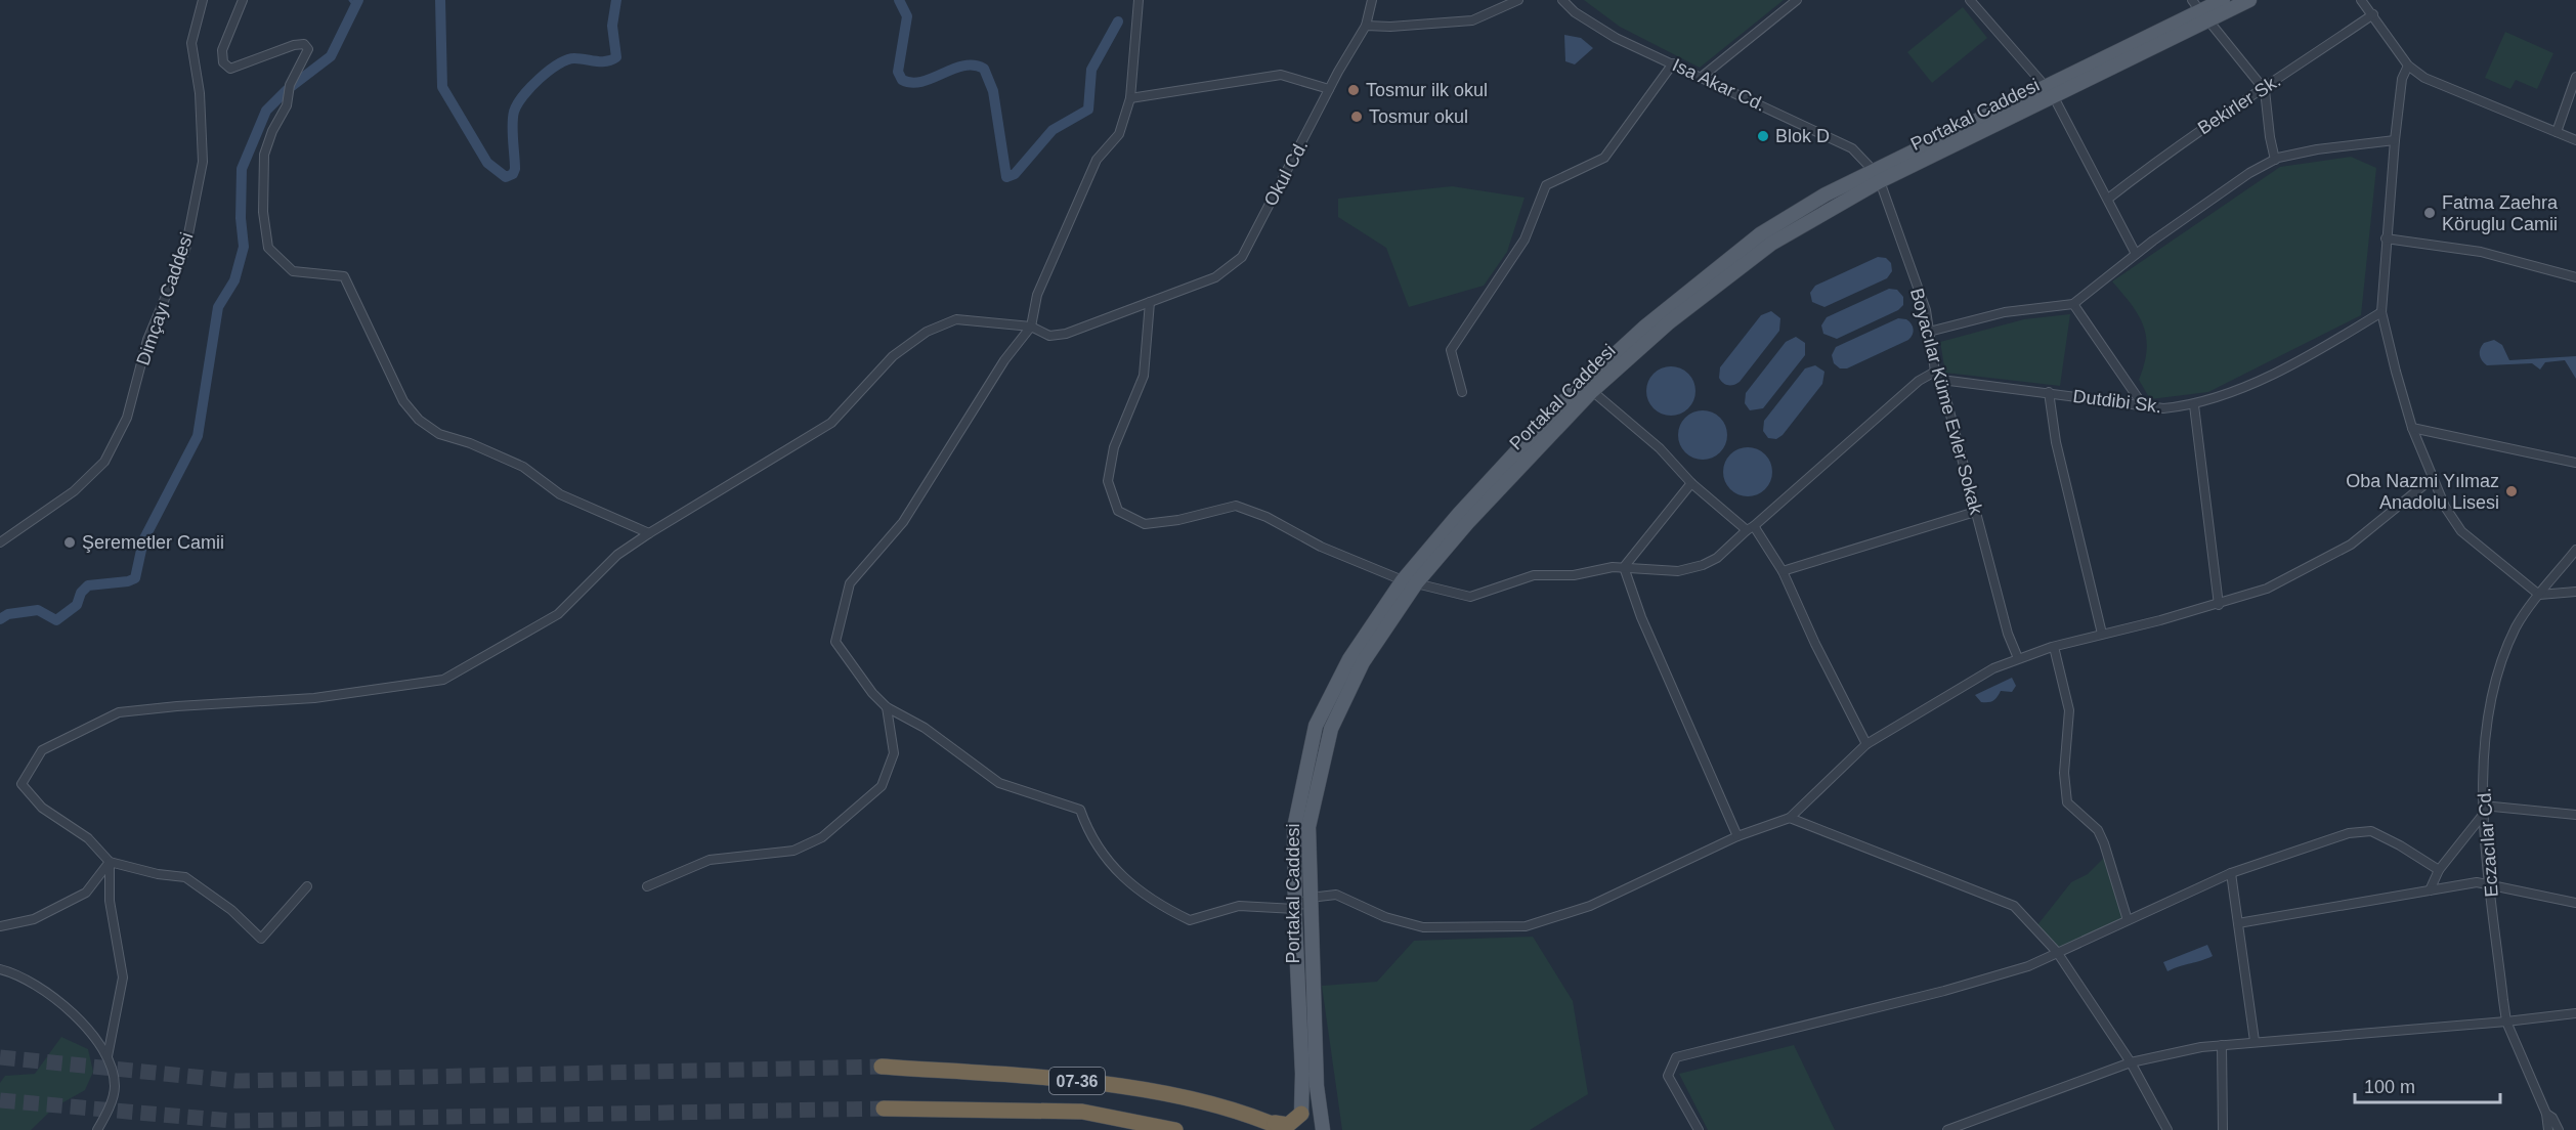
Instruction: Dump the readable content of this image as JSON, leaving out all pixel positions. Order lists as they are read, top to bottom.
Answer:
{
  "streets": {
    "highway": ["07-36"],
    "main road": ["Portakal Caddesi"],
    "street": [
      "Isa Akar Cd.",
      "Bekirler Sk.",
      "Okul Cd.",
      "Dimçayı Caddesi",
      "Boyacılar Küme Evler Sokak",
      "Dutdibi Sk.",
      "Eczacılar Cd."
    ]
  },
  "crossings": [
    ["Isa Akar Cd.", "Portakal Caddesi"],
    ["Isa Akar Cd.", "Boyacılar Küme Evler Sokak"],
    ["Portakal Caddesi", "Boyacılar Küme Evler Sokak"],
    ["Boyacılar Küme Evler Sokak", "Dutdibi Sk."]
  ],
  "places": [
    "Tosmur ilk okul",
    "Tosmur okul",
    "Blok D",
    "Fatma Zaehra Köruglu Camii",
    "Oba Nazmi Yılmaz Anadolu Lisesi",
    "Şeremetler Camii"
  ],
  "scale_bar": "100 m"
}
